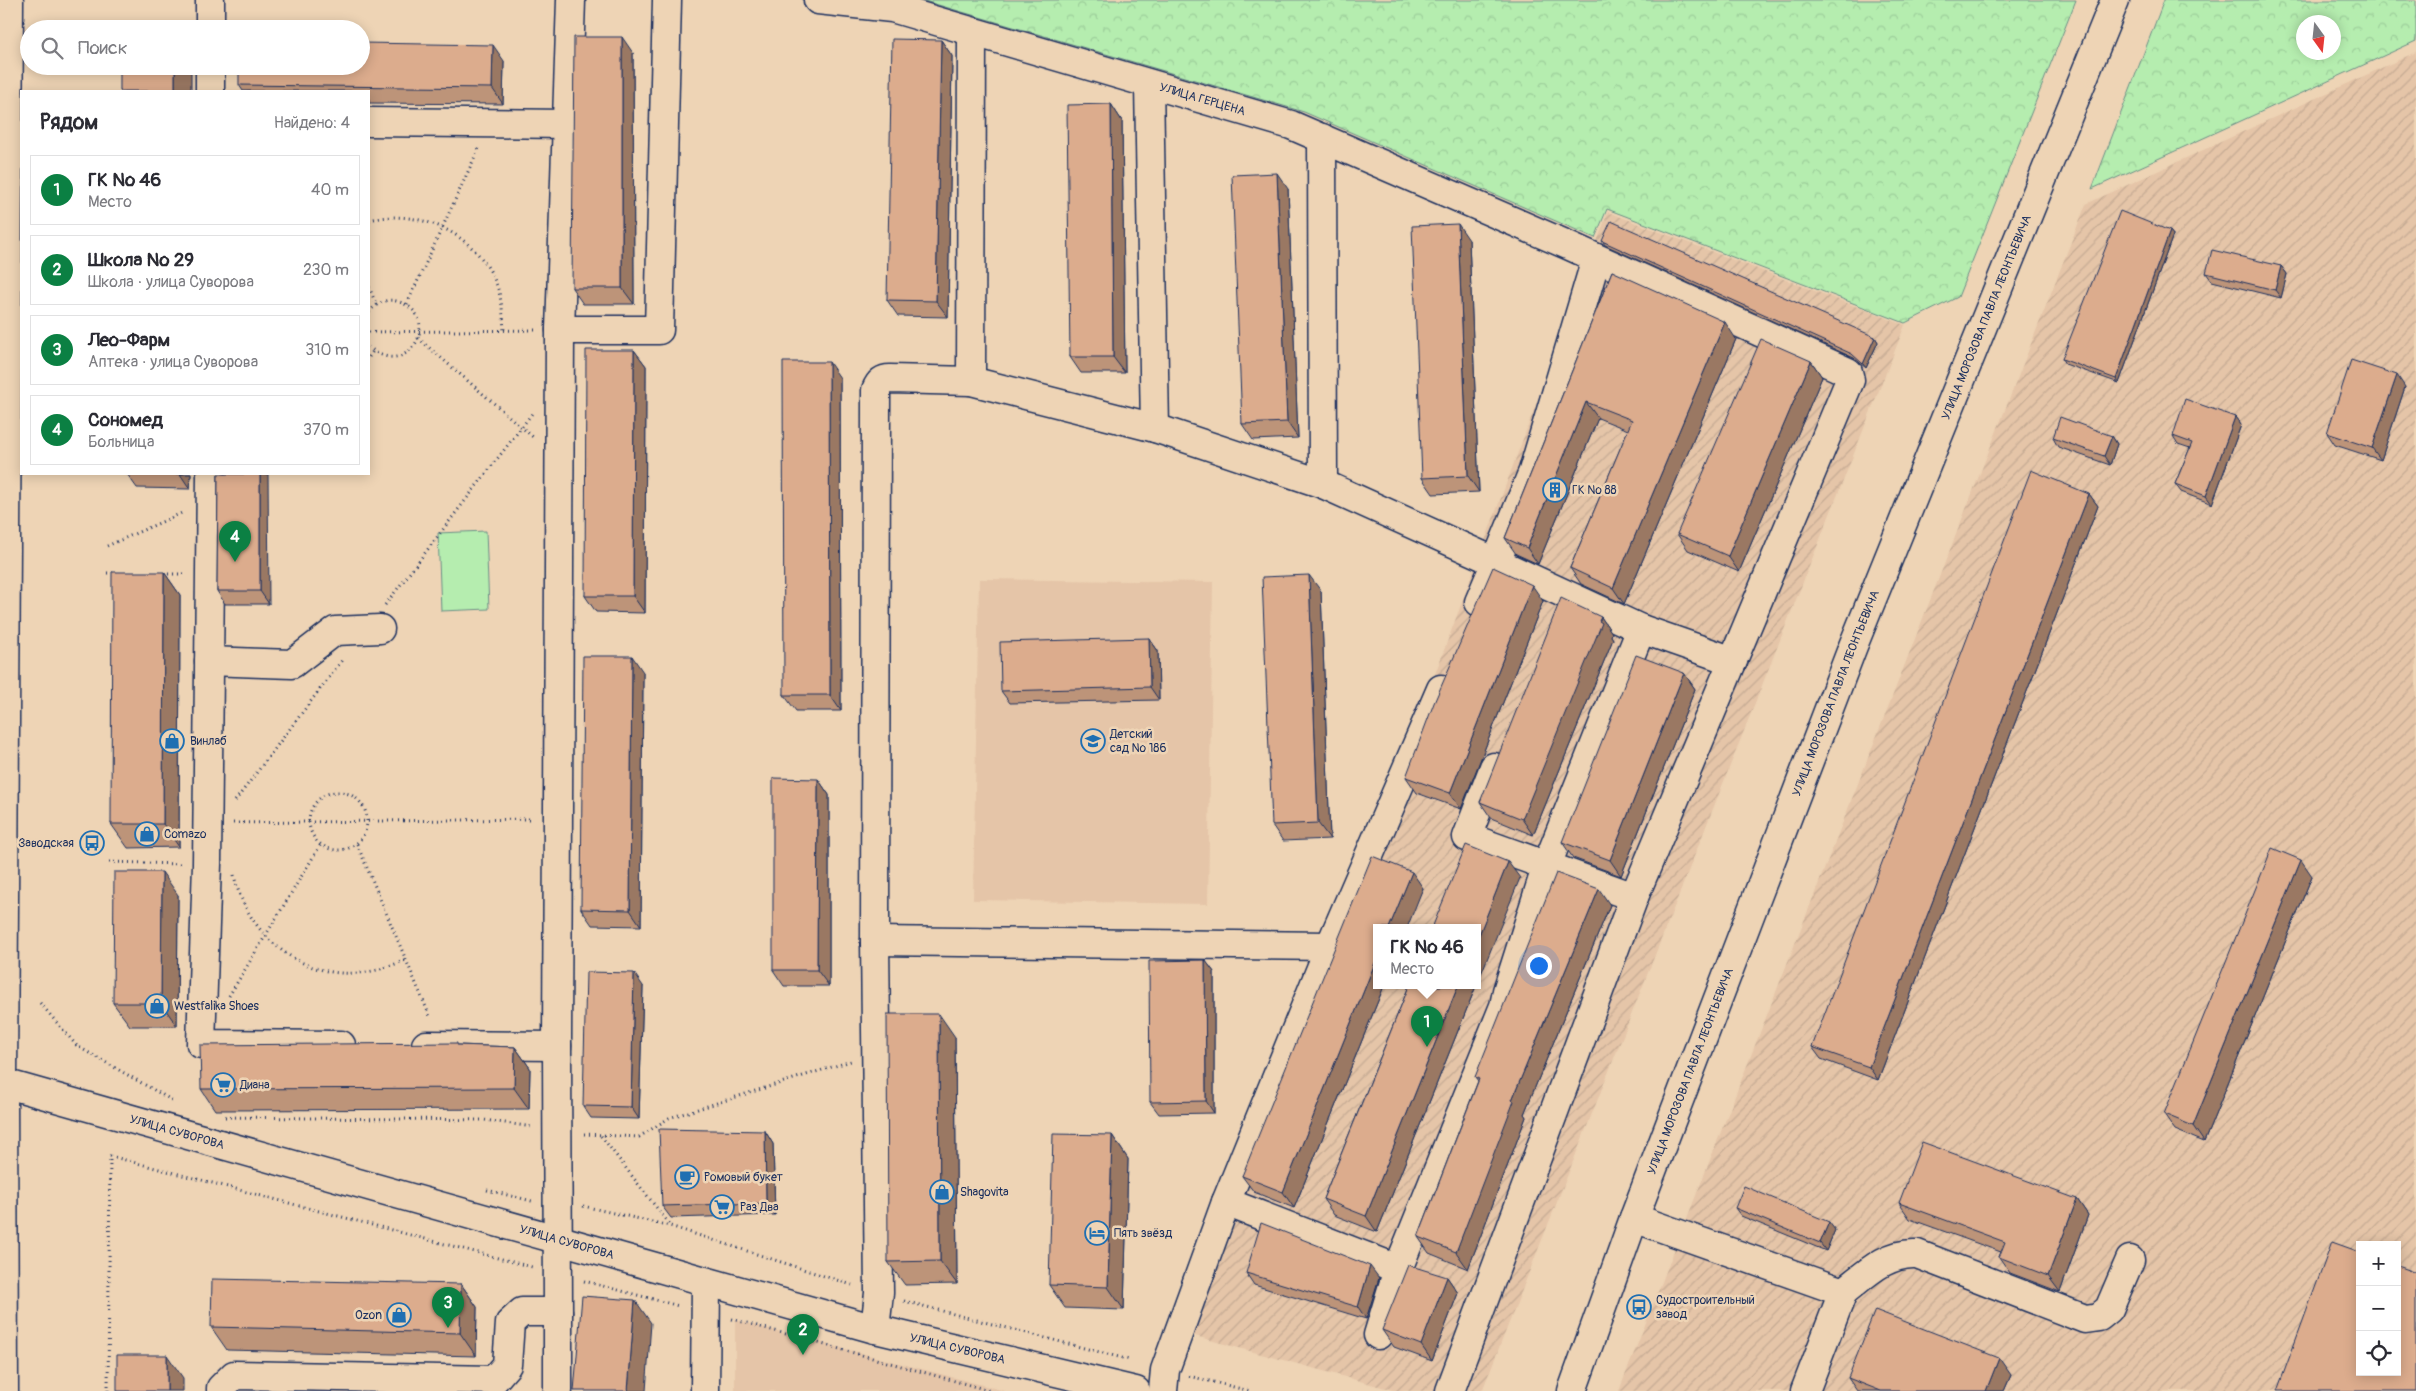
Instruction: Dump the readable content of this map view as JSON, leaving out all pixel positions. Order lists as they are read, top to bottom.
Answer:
{
  "streets": {
    "main road": ["УЛИЦА ГЕРЦЕНА", "УЛИЦА МОРОЗОВА ПАВЛА ЛЕОНТЬЕВИЧА", "УЛИЦА СУВОРОВА"]
  },
  "places": {
    "building": ["ГК № 88"],
    "shop": [
      "Винлаб",
      "Comazo",
      "Westfalika Shoes",
      "Shagovita",
      "Ozon"
    ],
    "school or university": ["Детский сад № 186"],
    "bus stop": ["Заводская", "Судостроительный завод"],
    "supermarket": ["Диана", "Раз Два"],
    "cafe": ["Ромовый букет"],
    "hotel": ["Пять звёзд"]
  },
  "north": "bottom",
  "page": {
    "search": "Поиск",
    "heading": ["Рядом", "Найдено: 4"],
    "list": [
      {
        "mark": "1",
        "name": "ГК № 46",
        "note": "Место",
        "value": "40 m"
      },
      {
        "mark": "2",
        "name": "Школа № 29",
        "note": "Школа · улица Суворова",
        "value": "230 m"
      },
      {
        "mark": "3",
        "name": "Лео-Фарм",
        "note": "Аптека · улица Суворова",
        "value": "310 m"
      },
      {
        "mark": "4",
        "name": "Сономед",
        "note": "Больница",
        "value": "370 m"
      }
    ],
    "pins": [
      "4",
      "1",
      "3",
      "2"
    ],
    "popup": ["ГК № 46", "Место"],
    "map_buttons": ["+", "−"]
  }
}
